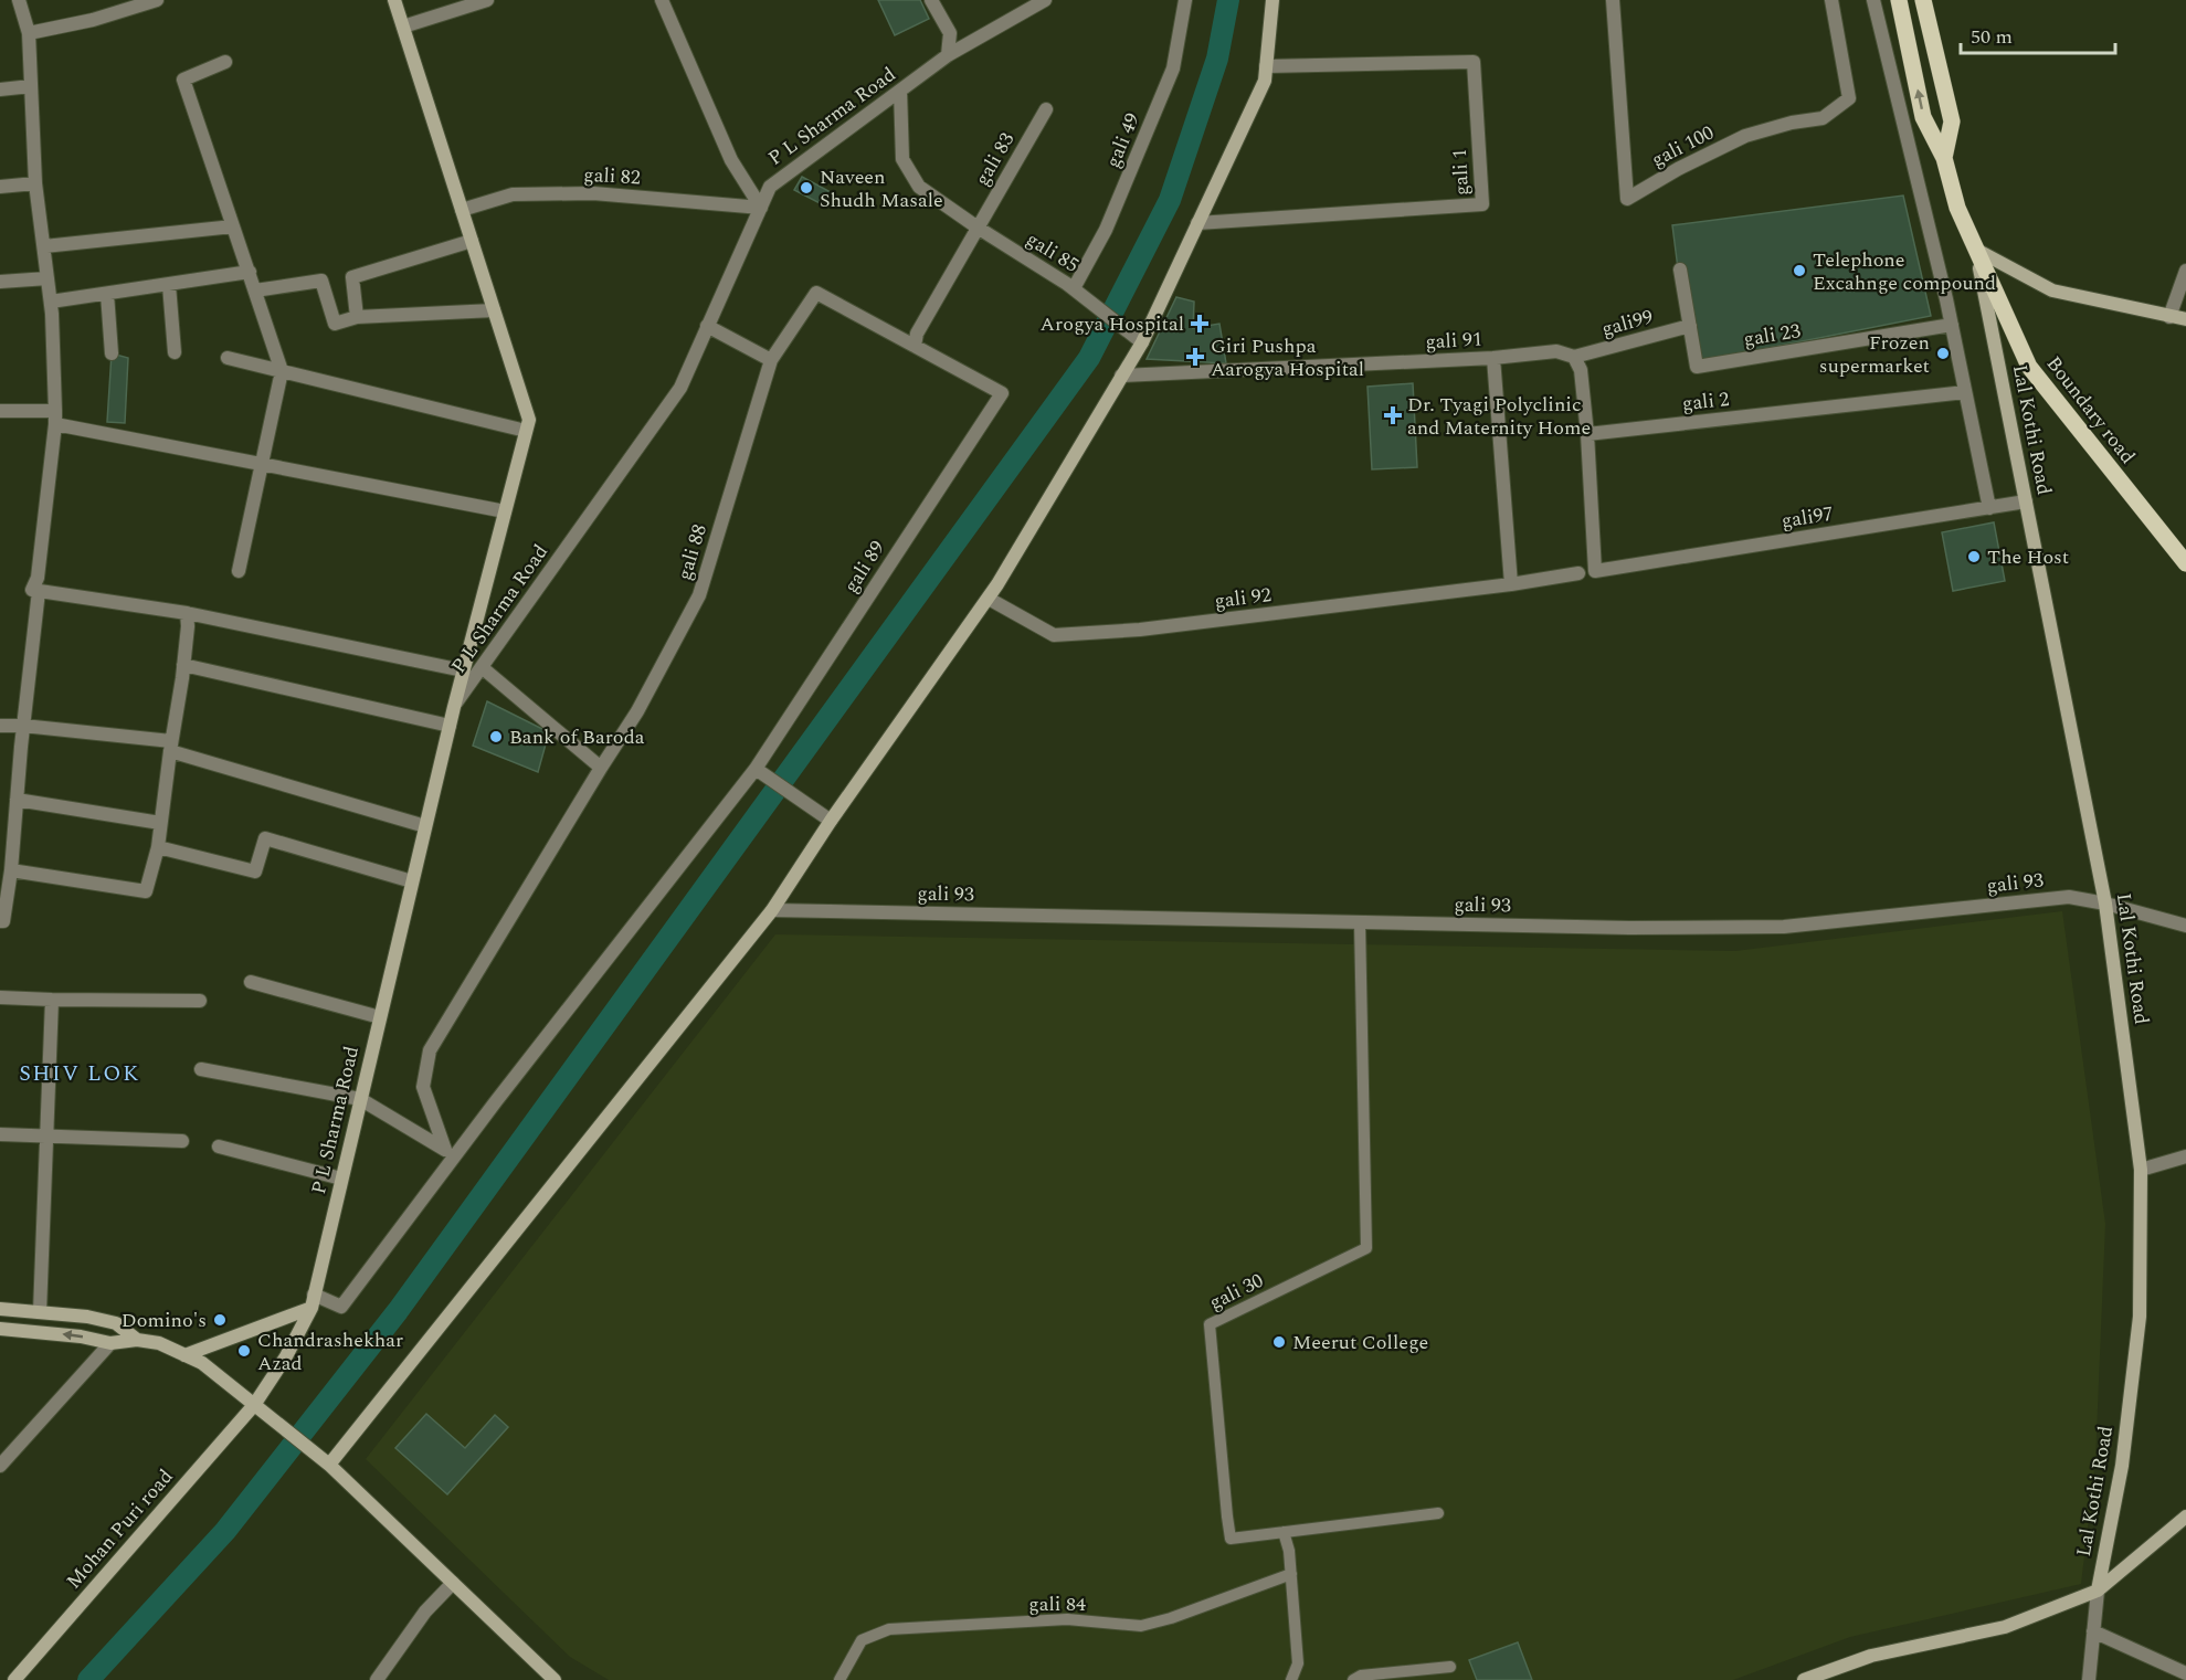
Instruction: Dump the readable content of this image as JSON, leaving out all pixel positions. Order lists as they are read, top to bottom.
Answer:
{
  "streets": {
    "main road": ["Boundary road"],
    "street": [
      "P L Sharma Road",
      "gali 49",
      "gali 100",
      "gali 83",
      "gali 1",
      "gali 82",
      "gali 85",
      "gali99",
      "gali 23",
      "gali 91",
      "gali 2",
      "Lal Kothi Road",
      "gali97",
      "gali 88",
      "gali 89",
      "gali 92",
      "gali 93",
      "Mohan Puri road"
    ],
    "lane": ["gali 30", "gali 84"]
  },
  "crossings": [
    ["P L Sharma Road", "gali 82"],
    ["P L Sharma Road", "gali 85"],
    ["P L Sharma Road", "gali 88"],
    ["P L Sharma Road", "Mohan Puri road"],
    ["gali 49", "gali 85"],
    ["gali 83", "gali 85"],
    ["gali 83", "gali 88"],
    ["gali 83", "gali 89"],
    ["gali99", "gali 23"],
    ["gali 91", "gali 92"],
    ["gali 2", "gali97"],
    ["Boundary road", "Lal Kothi Road"],
    ["Lal Kothi Road", "gali97"],
    ["Lal Kothi Road", "gali 93"],
    ["gali 88", "gali 89"],
    ["gali 93", "gali 30"]
  ],
  "districts": ["SHIV LOK"],
  "places": {
    "other": [
      "Naveen Shudh Masale",
      "Telephone Excahnge compound",
      "Frozen supermarket",
      "The Host",
      "Bank of Baroda",
      "Domino's",
      "Meerut College",
      "Chandrashekhar Azad"
    ],
    "health": ["Arogya Hospital", "Giri Pushpa Aarogya Hospital", "Dr. Tyagi Polyclinic and Maternity Home"]
  },
  "scale_bar": "50 m"
}
